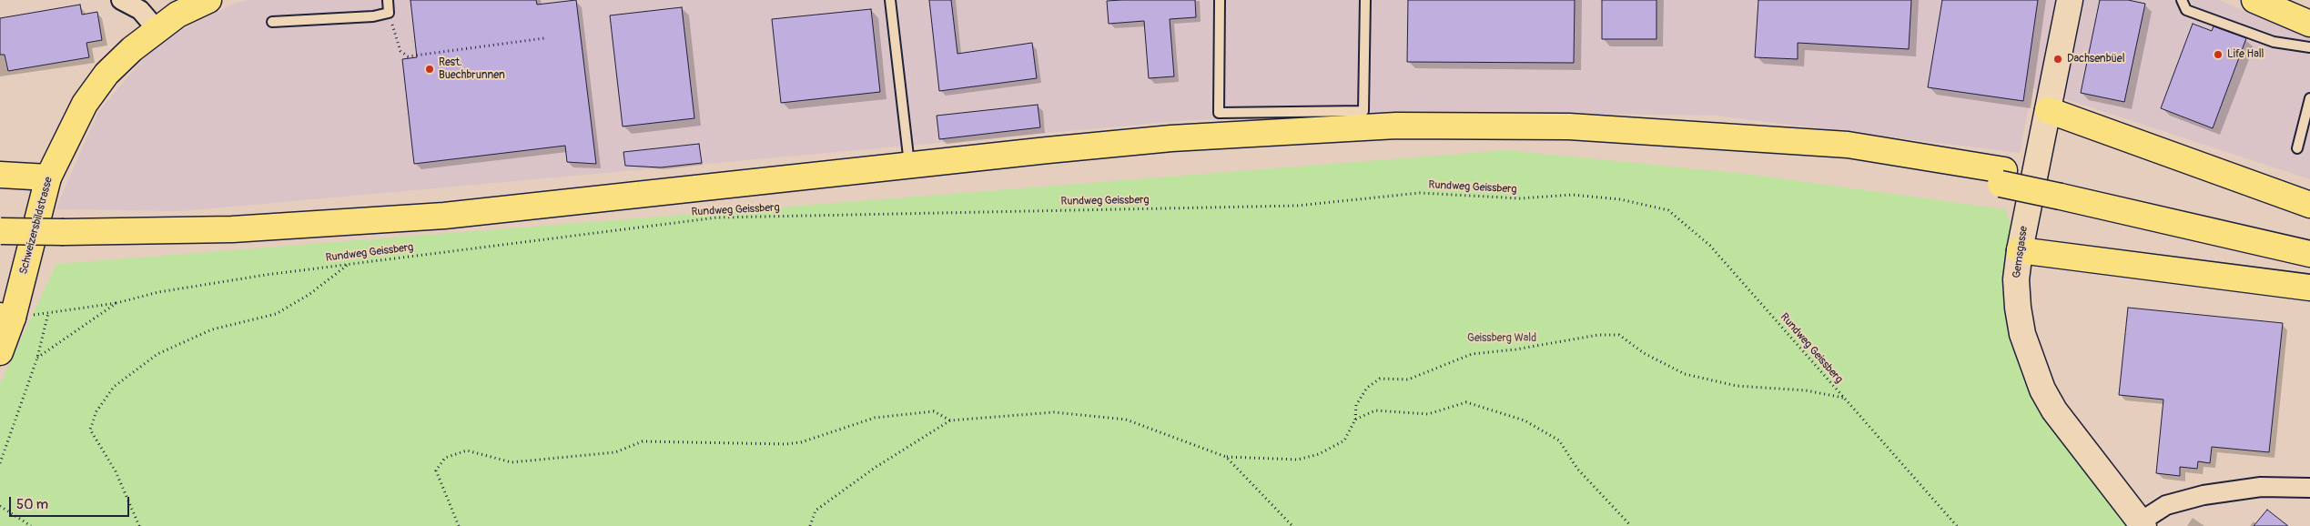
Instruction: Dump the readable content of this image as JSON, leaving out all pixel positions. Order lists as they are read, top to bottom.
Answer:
{
  "streets": {
    "main road": ["Schweizersbildstrasse"],
    "street": ["Gemsgasse"],
    "path": ["Rundweg Geissberg"]
  },
  "crossings": [
    ["Rundweg Geissberg", "Schweizersbildstrasse"]
  ],
  "parks": ["Geissberg Wald"],
  "places": ["Life Hall", "Dachsenbüel", "Rest. Buechbrunnen"],
  "scale_bar": "50 m"
}
